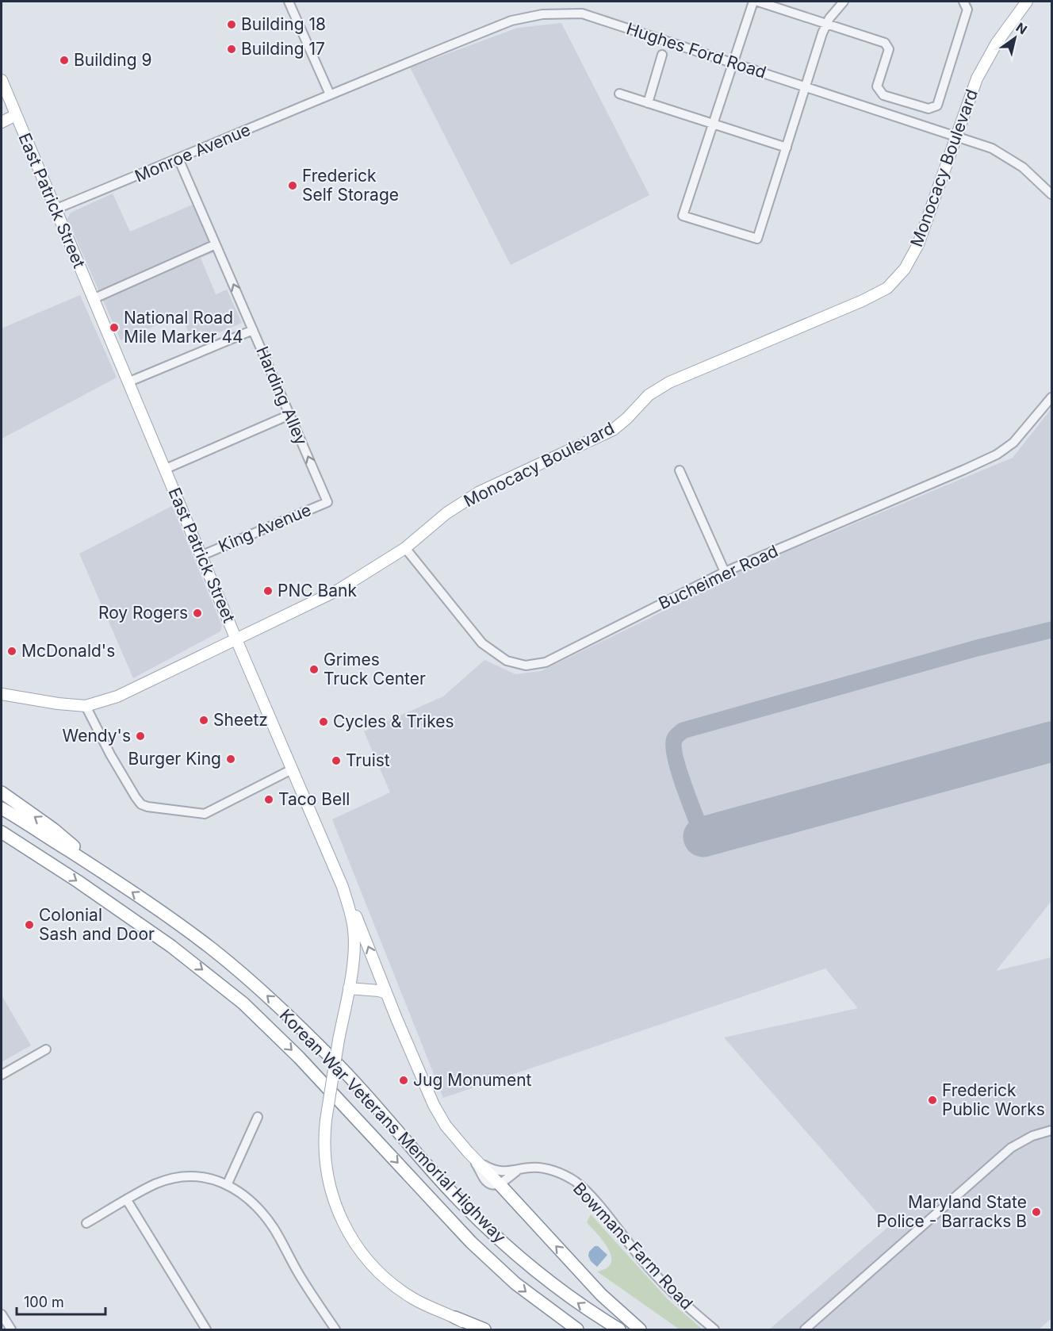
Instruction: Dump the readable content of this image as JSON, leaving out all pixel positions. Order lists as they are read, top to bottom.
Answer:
{
  "streets": {
    "highway": ["Korean War Veterans Memorial Highway"],
    "main road": ["Monocacy Boulevard", "East Patrick Street"],
    "street": [
      "Hughes Ford Road",
      "Monroe Avenue",
      "Harding Alley",
      "King Avenue",
      "Bucheimer Road",
      "Bowmans Farm Road"
    ]
  },
  "crossings": [
    ["Hughes Ford Road", "Monroe Avenue"],
    ["Hughes Ford Road", "Monocacy Boulevard"],
    ["Monroe Avenue", "East Patrick Street"],
    ["Monroe Avenue", "Harding Alley"],
    ["Monocacy Boulevard", "East Patrick Street"],
    ["Monocacy Boulevard", "Bucheimer Road"],
    ["East Patrick Street", "King Avenue"],
    ["Harding Alley", "King Avenue"]
  ],
  "one_way": ["Harding Alley"],
  "places": [
    "Building 18",
    "Building 17",
    "Building 9",
    "Frederick Self Storage",
    "National Road Mile Marker 44",
    "PNC Bank",
    "Roy Rogers",
    "McDonald's",
    "Grimes Truck Center",
    "Sheetz",
    "Cycles & Trikes",
    "Wendy's",
    "Burger King",
    "Truist",
    "Taco Bell",
    "Colonial Sash and Door",
    "Jug Monument",
    "Frederick Public Works",
    "Maryland State Police - Barracks B"
  ],
  "scale_bar": "100 m",
  "north": "top right"
}
